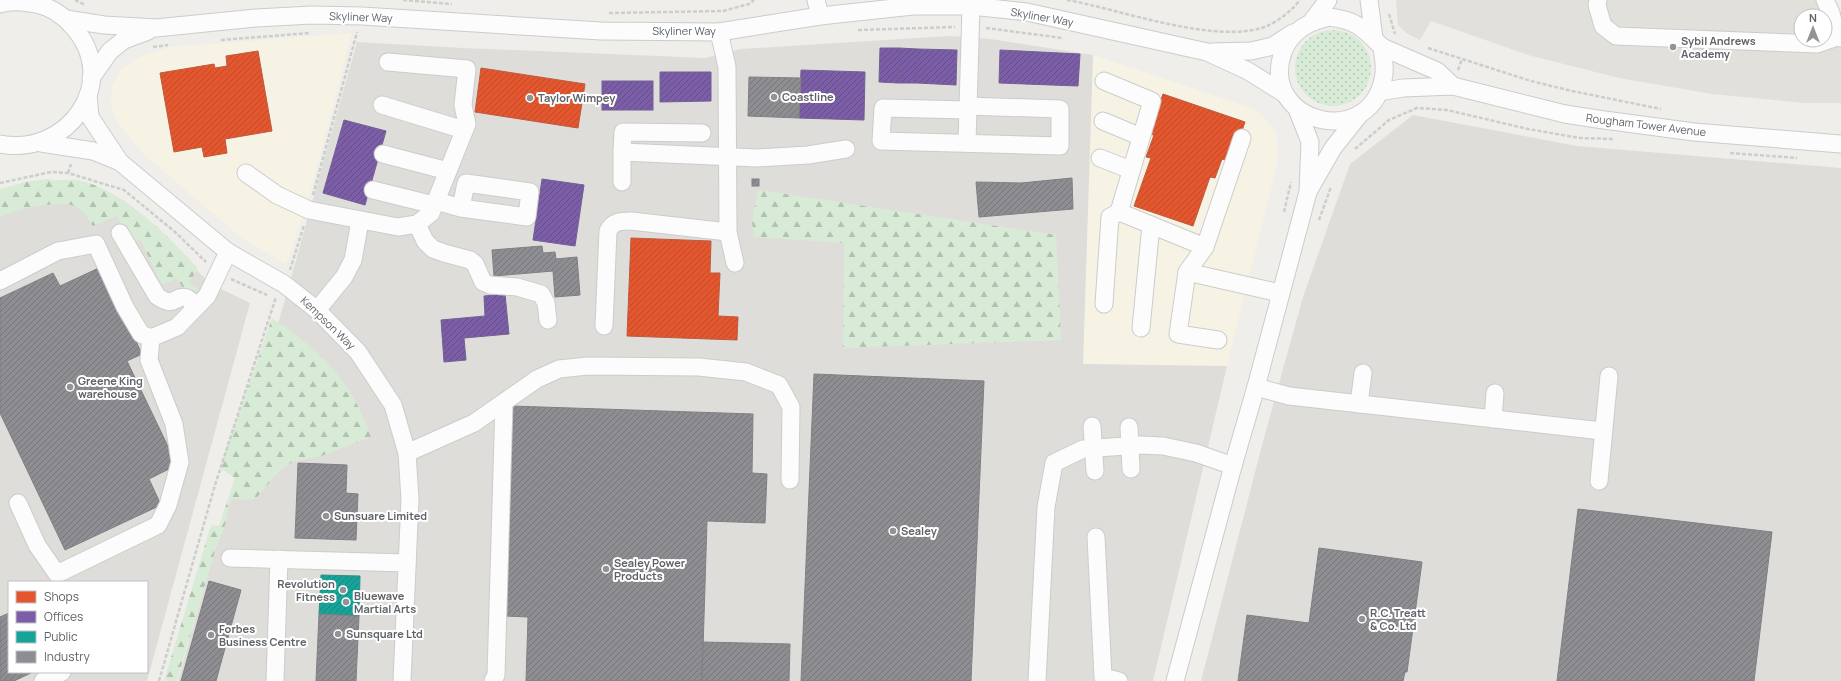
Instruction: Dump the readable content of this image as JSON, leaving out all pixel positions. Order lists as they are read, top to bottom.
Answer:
{
  "streets": {
    "street": ["Skyliner Way", "Rougham Tower Avenue", "Kempson Way"]
  },
  "crossings": [
    ["Skyliner Way", "Rougham Tower Avenue"],
    ["Skyliner Way", "Kempson Way"]
  ],
  "places": [
    "Sybil Andrews Academy",
    "Coastline",
    "Taylor Wimpey",
    "Greene King warehouse",
    "Sunsuare Limited",
    "Sealey",
    "Sealey Power Products",
    "Revolution Fitness",
    "Bluewave Martial Arts",
    "R.C. Treatt & Co. Ltd",
    "Sunsquare Ltd",
    "Forbes Business Centre"
  ],
  "legend": [
    "Shops",
    "Offices",
    "Public",
    "Industry"
  ],
  "north": "top"
}
